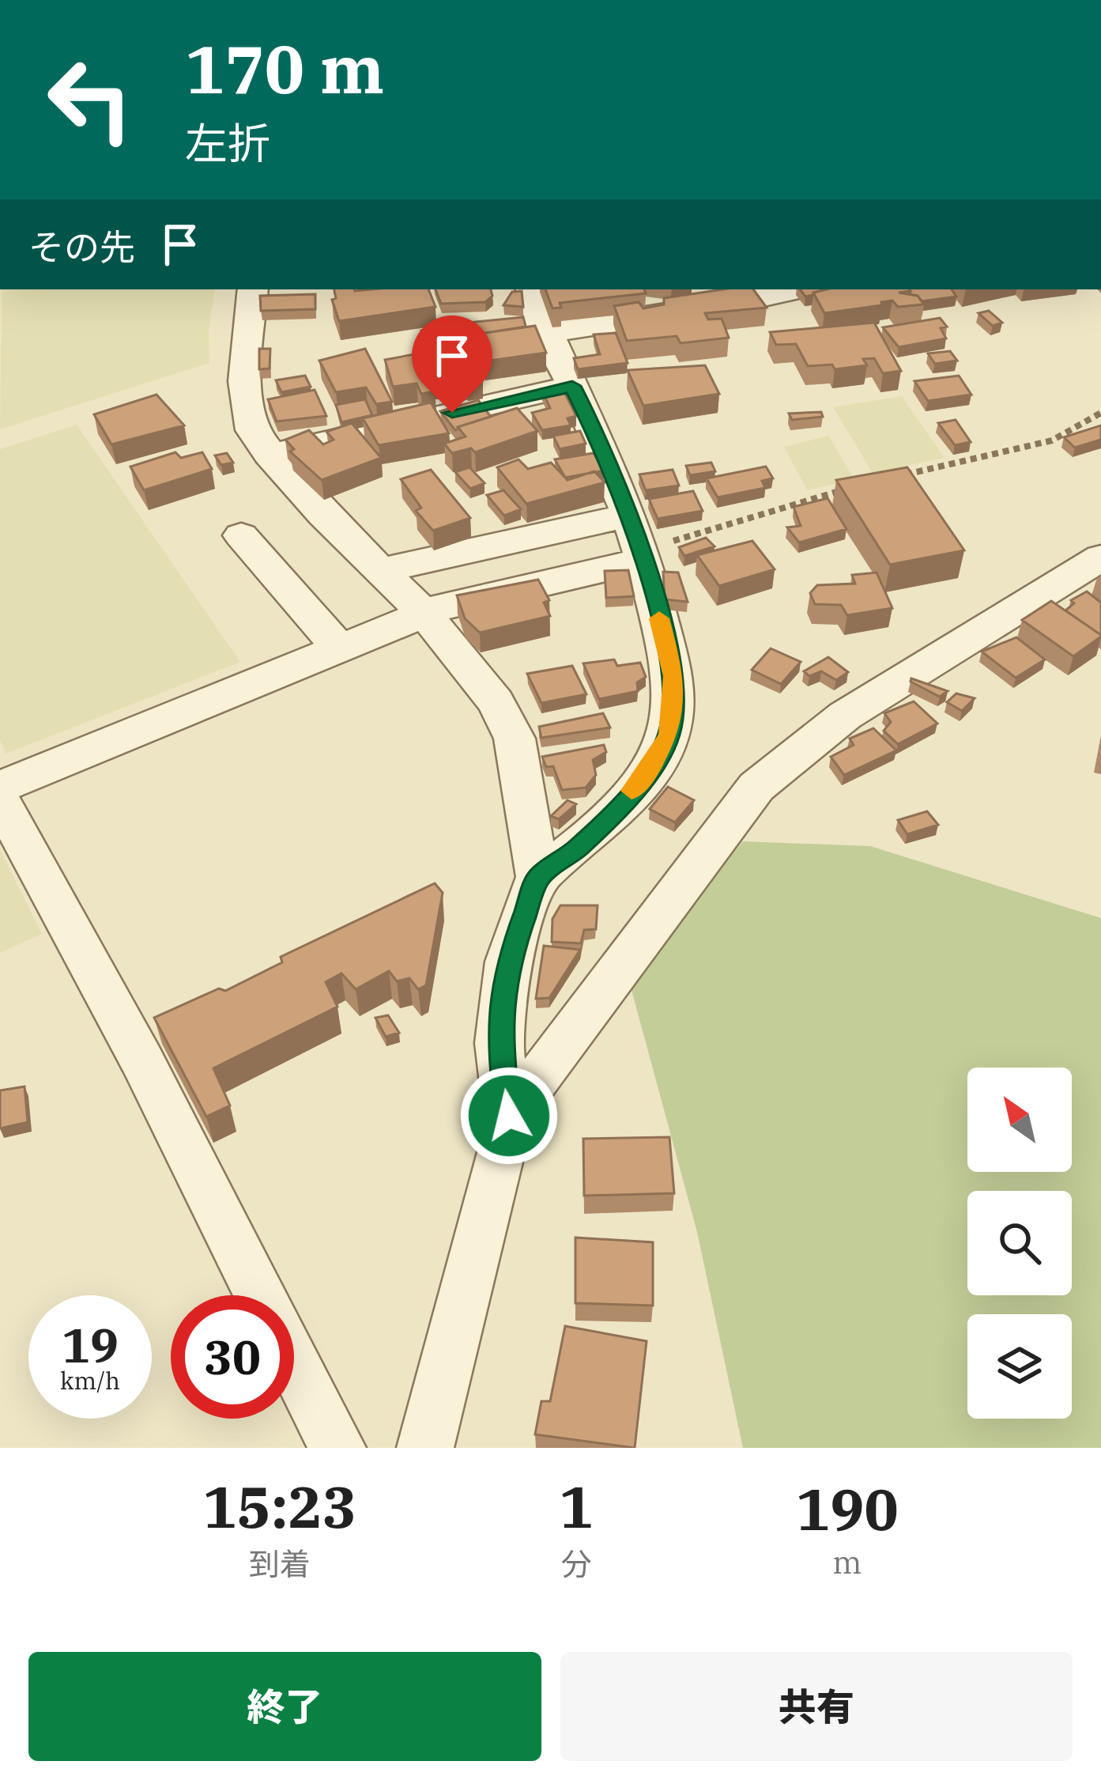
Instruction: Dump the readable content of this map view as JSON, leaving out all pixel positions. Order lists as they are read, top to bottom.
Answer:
{
  "north": "top left",
  "page": {
    "turn": ["170 m", "左折"],
    "then": "その先",
    "speed": "19 km/h",
    "limit": "30",
    "eta": [
      "15:23",
      "到着",
      "1",
      "分",
      "190",
      "m"
    ],
    "buttons": ["終了", "共有"]
  }
}
